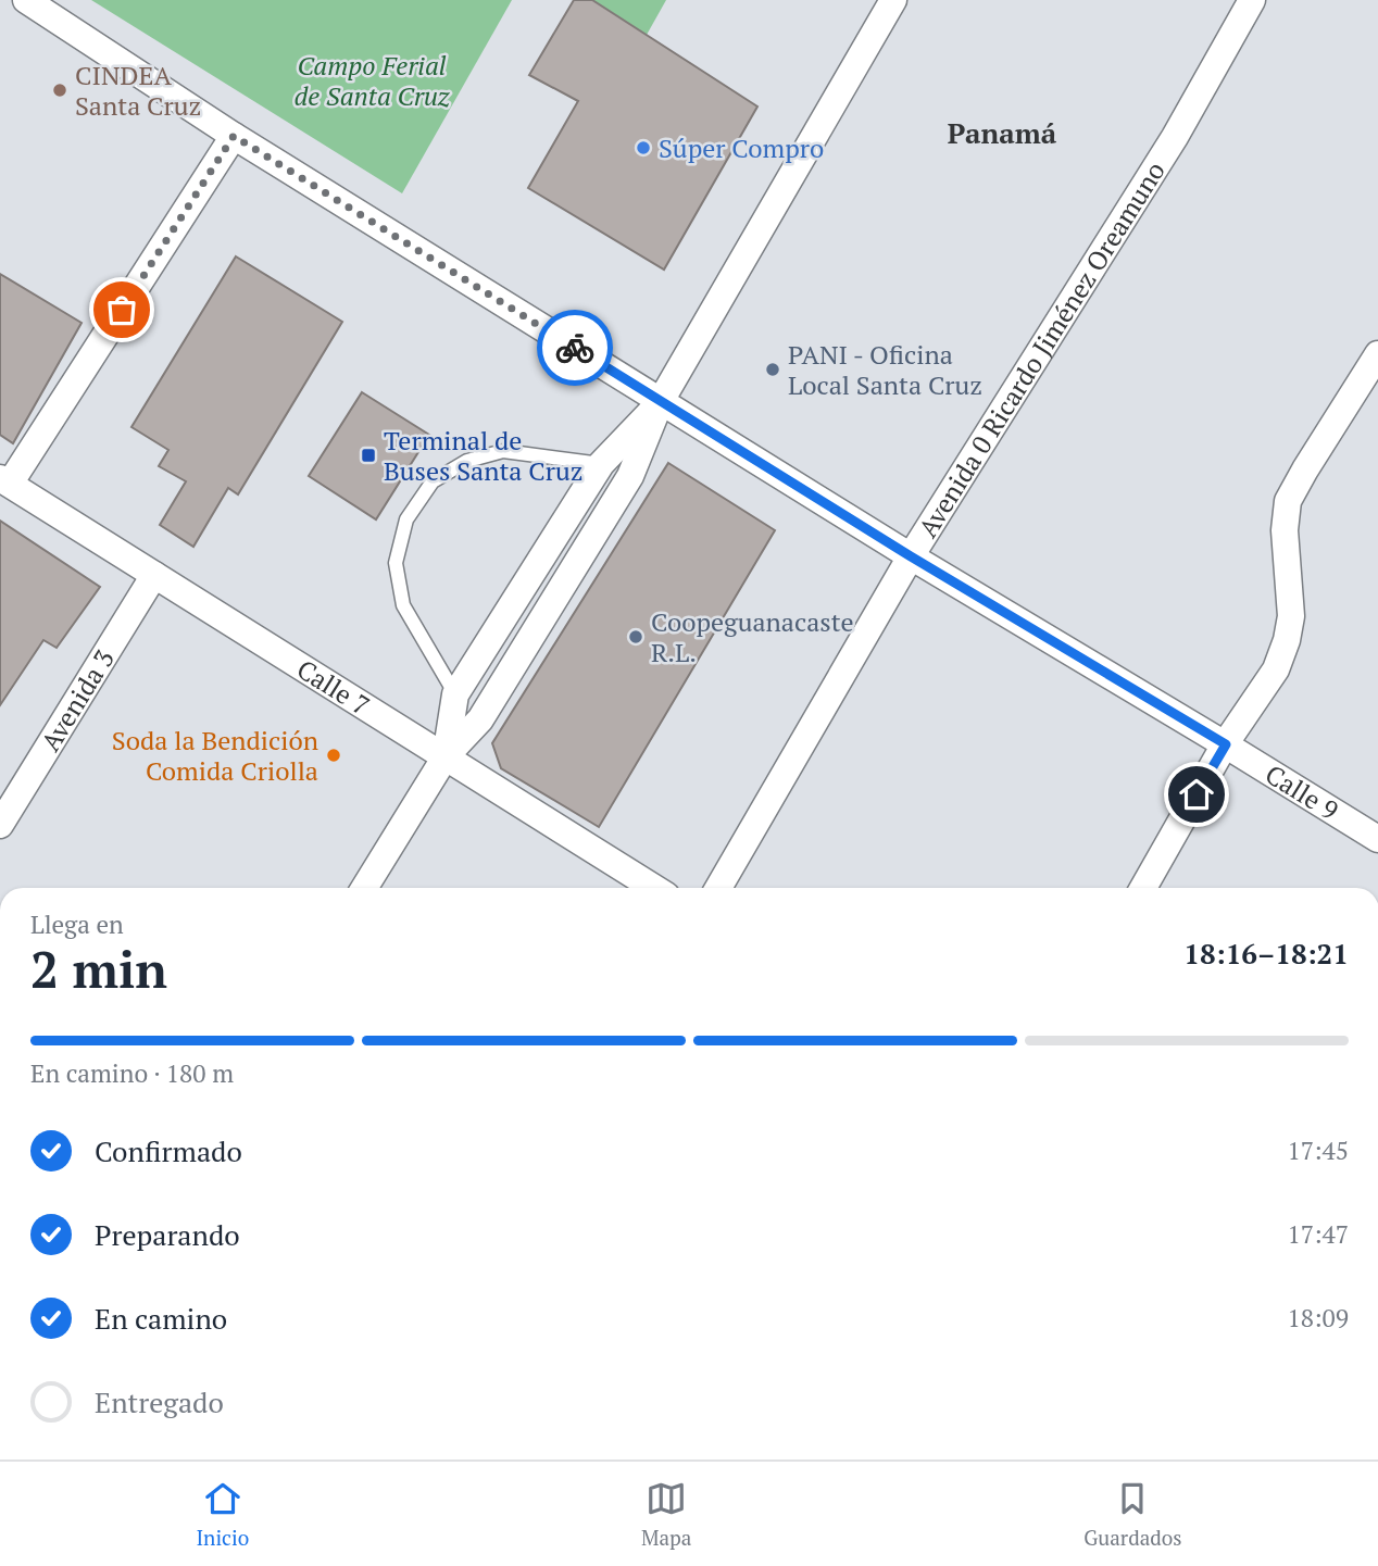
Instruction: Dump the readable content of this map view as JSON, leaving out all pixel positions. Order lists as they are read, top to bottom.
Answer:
{
  "streets": {
    "street": [
      "Avenida 0 Ricardo Jiménez Oreamuno",
      "Calle 7",
      "Avenida 3",
      "Calle 9"
    ]
  },
  "crossings": [
    ["Avenida 0 Ricardo Jiménez Oreamuno", "Calle 9"],
    ["Calle 7", "Avenida 3"]
  ],
  "districts": ["Panamá"],
  "parks": ["Campo Ferial de Santa Cruz"],
  "places": {
    "other": [
      "CINDEA Santa Cruz",
      "Súper Compro",
      "PANI - Oficina Local Santa Cruz",
      "Coopeguanacaste R.L.",
      "Soda la Bendición Comida Criolla"
    ],
    "transit": ["Terminal de Buses Santa Cruz"]
  },
  "page": {
    "heading": ["2 min", "Llega en", "18:16–18:21"],
    "bar": "En camino · 180 m",
    "list": [
      ["Confirmado", "17:45"],
      ["Preparando", "17:47"],
      ["En camino", "18:09"],
      "Entregado"
    ],
    "tabs": ["Inicio", "Mapa", "Guardados"]
  }
}
